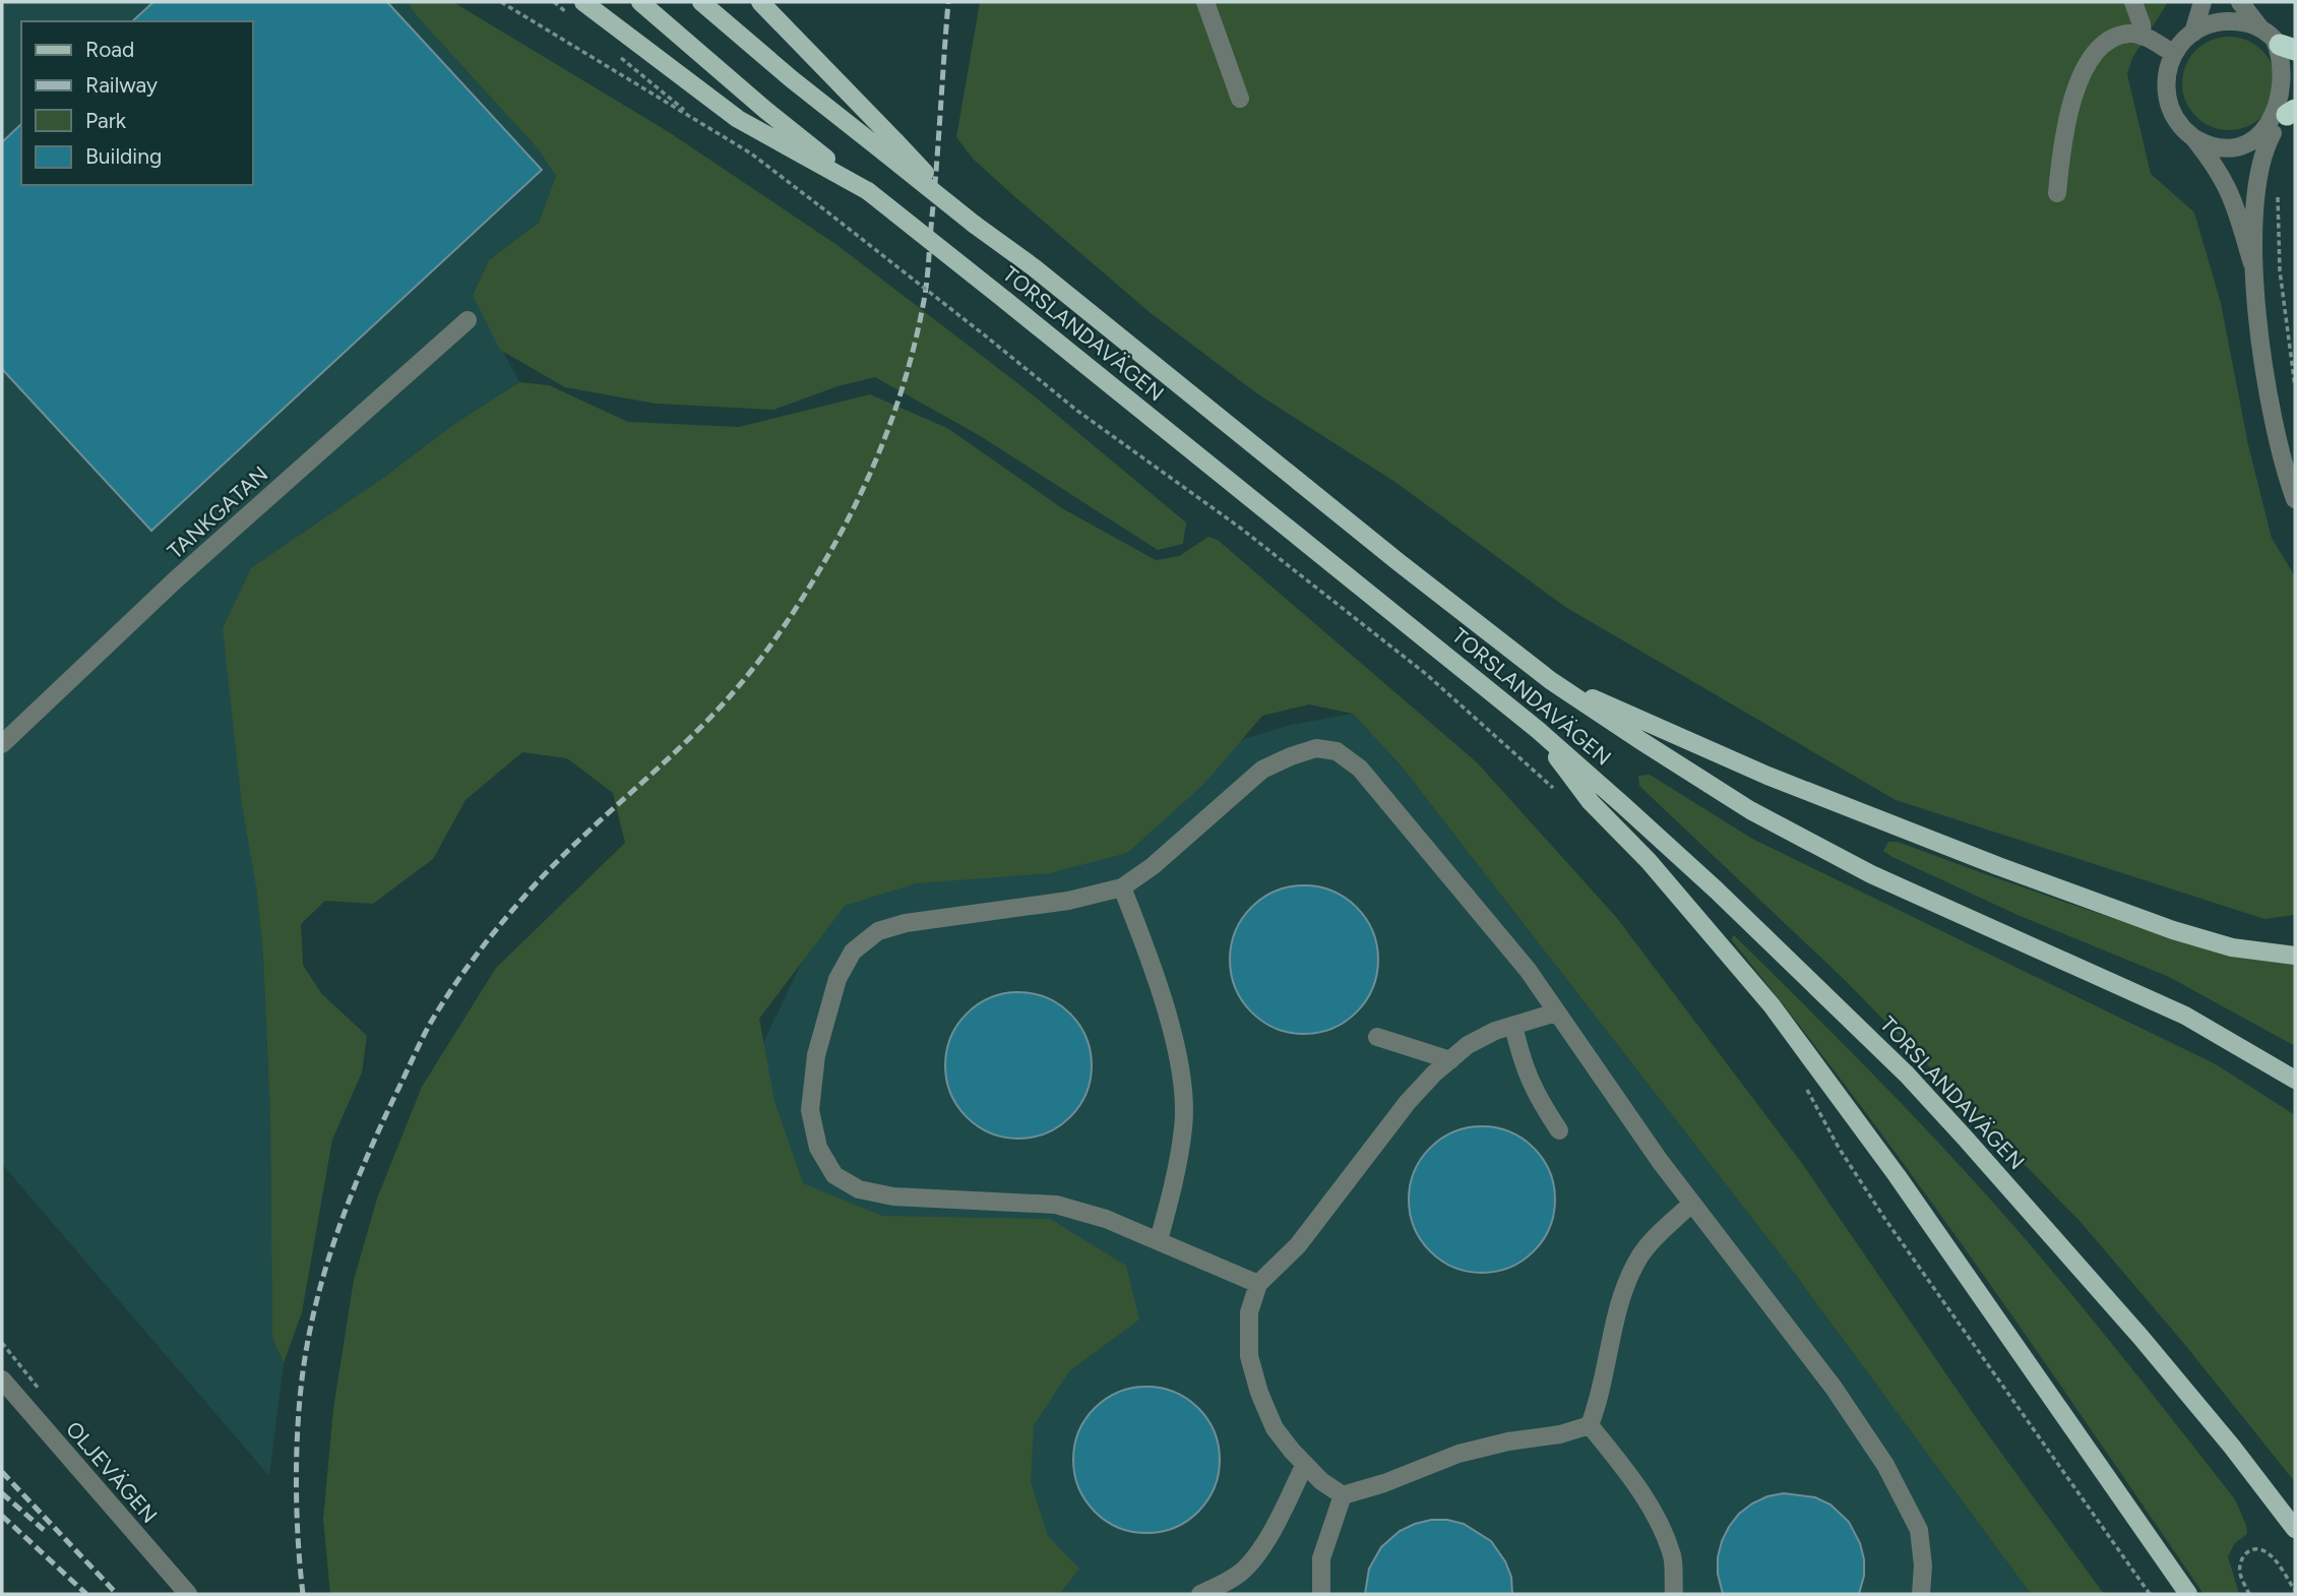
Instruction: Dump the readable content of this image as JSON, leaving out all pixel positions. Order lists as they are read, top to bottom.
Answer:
{
  "streets": {
    "main road": ["TORSLANDAVÄGEN"],
    "street": ["TANKGATAN", "OLJEVÄGEN"]
  },
  "legend": [
    "Road",
    "Railway",
    "Park",
    "Building"
  ]
}
